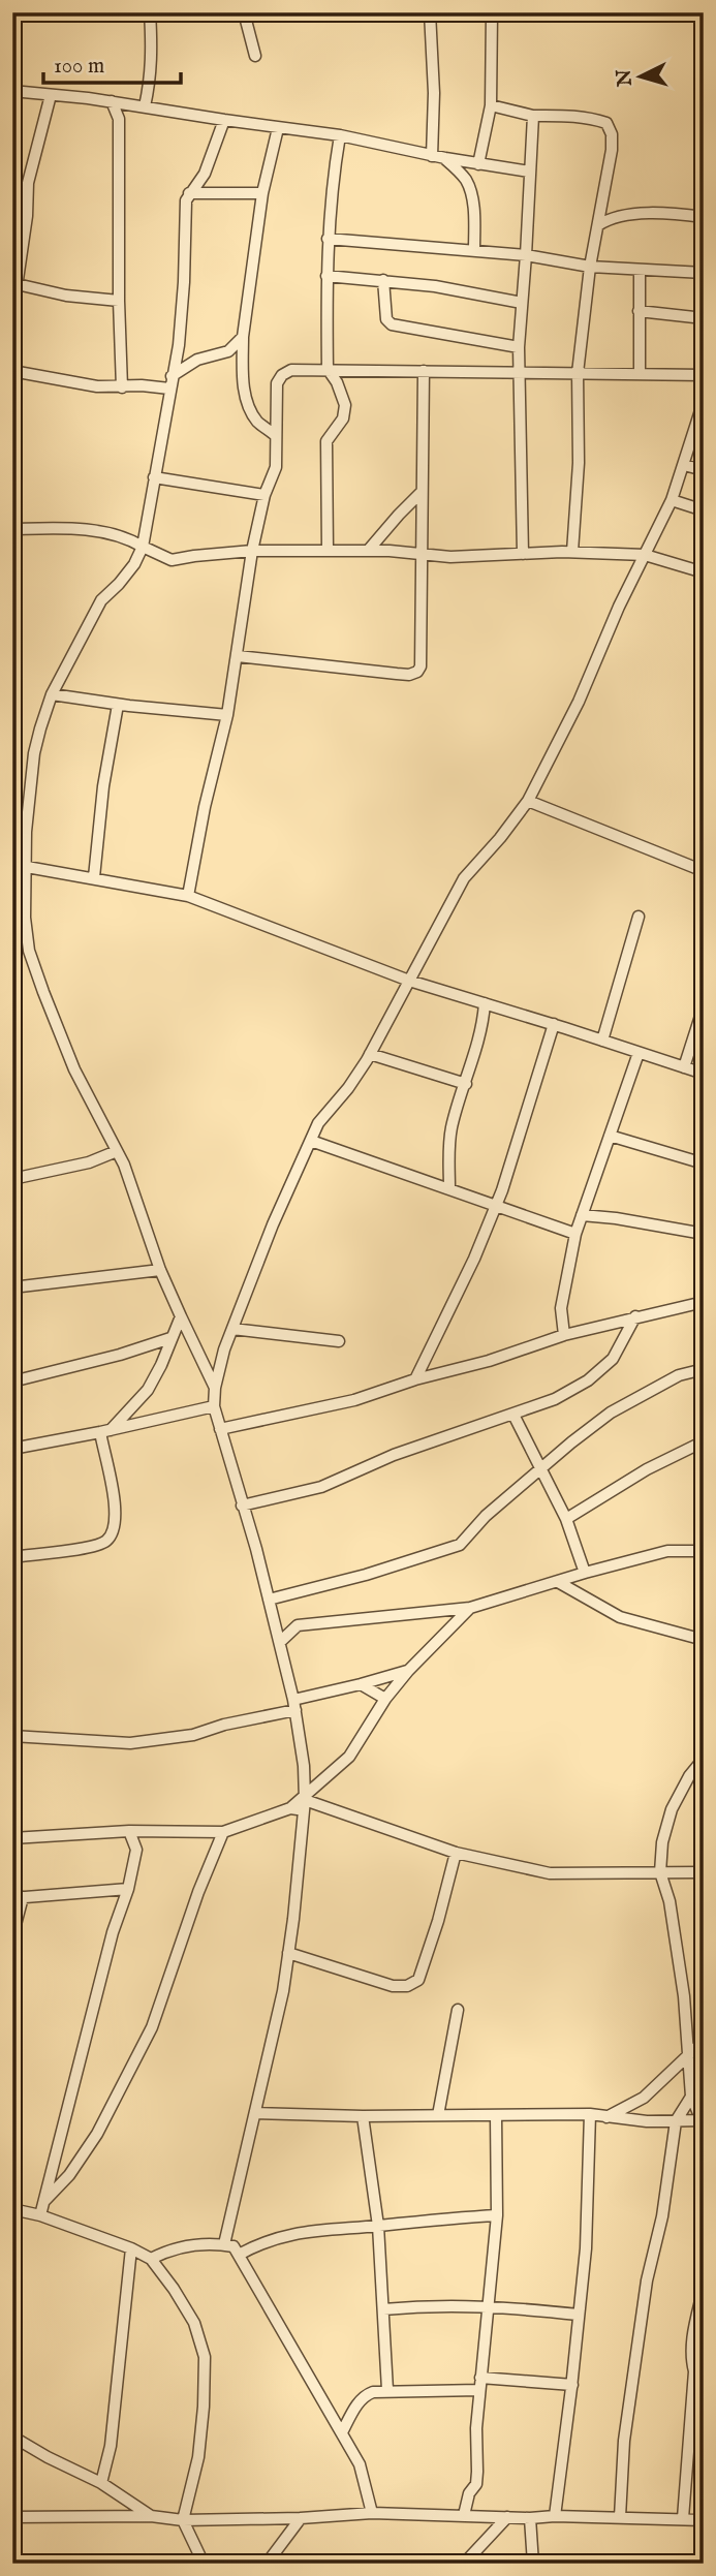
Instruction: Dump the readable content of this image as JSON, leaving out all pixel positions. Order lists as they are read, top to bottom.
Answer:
{
  "scale_bar": "100 m",
  "north": "left"
}
